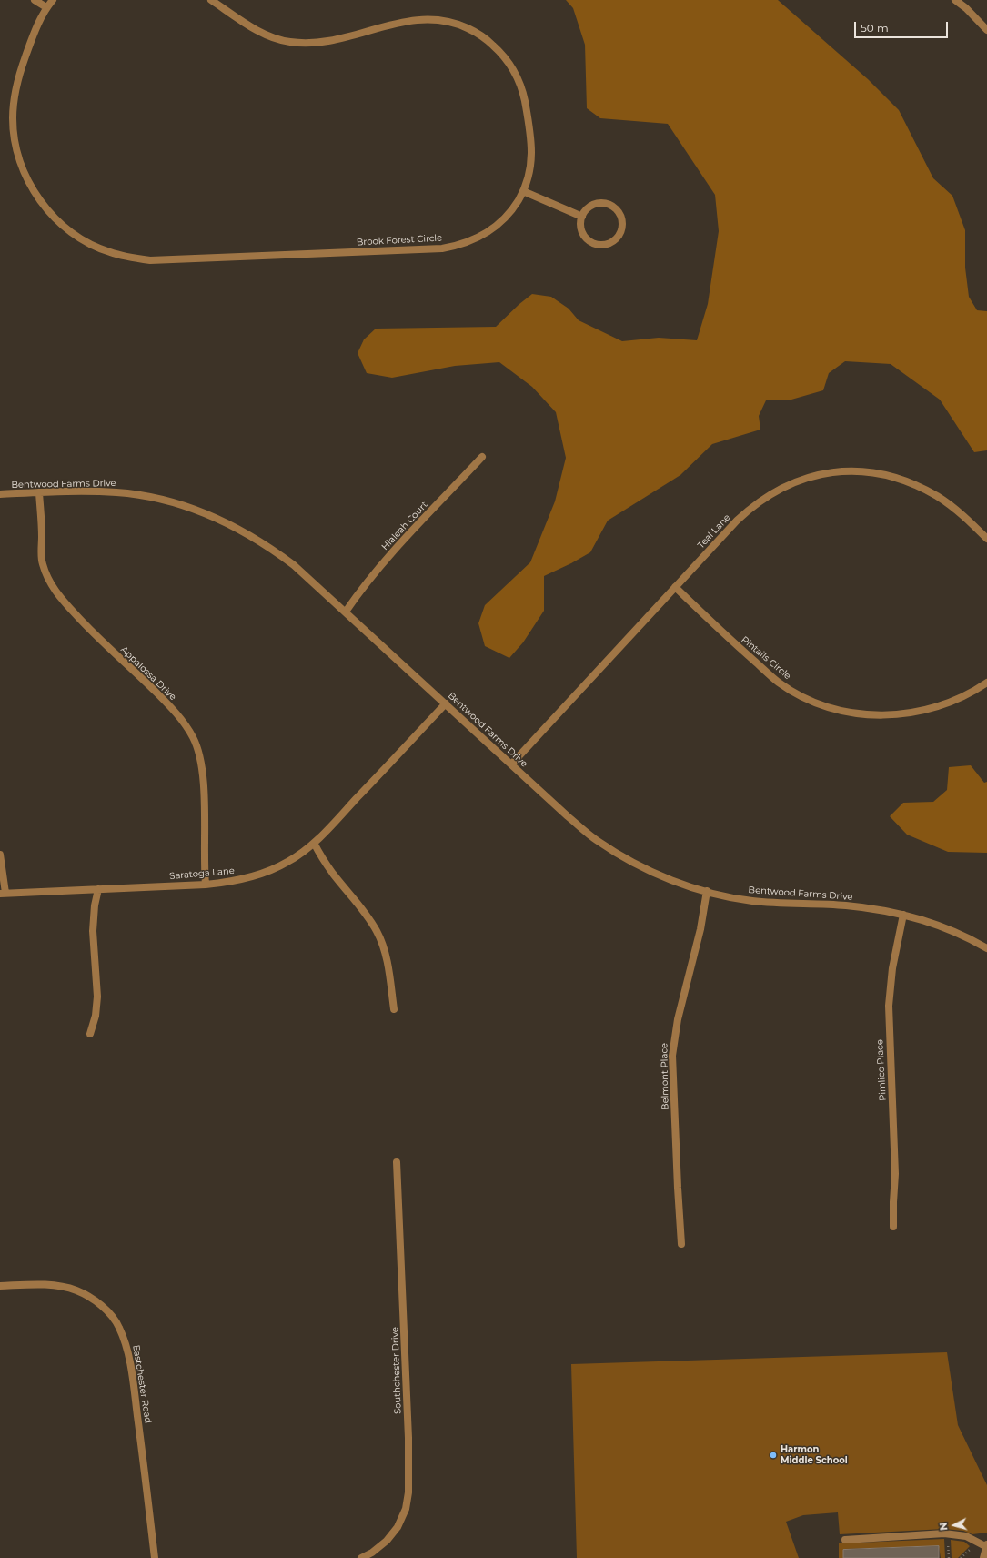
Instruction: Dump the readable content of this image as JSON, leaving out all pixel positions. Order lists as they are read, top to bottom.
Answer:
{
  "streets": {
    "street": [
      "Brook Forest Circle",
      "Bentwood Farms Drive",
      "Hialeah Court",
      "Teal Lane",
      "Pintails Circle",
      "Appalossa Drive",
      "Saratoga Lane",
      "Pimlico Place",
      "Belmont Place",
      "Southchester Drive",
      "Eastchester Road"
    ]
  },
  "crossings": [
    ["Bentwood Farms Drive", "Hialeah Court"],
    ["Bentwood Farms Drive", "Teal Lane"],
    ["Bentwood Farms Drive", "Appalossa Drive"],
    ["Bentwood Farms Drive", "Saratoga Lane"],
    ["Bentwood Farms Drive", "Pimlico Place"],
    ["Bentwood Farms Drive", "Belmont Place"],
    ["Teal Lane", "Pintails Circle"],
    ["Appalossa Drive", "Saratoga Lane"]
  ],
  "places": ["Harmon Middle School"],
  "scale_bar": "50 m",
  "north": "left"
}
